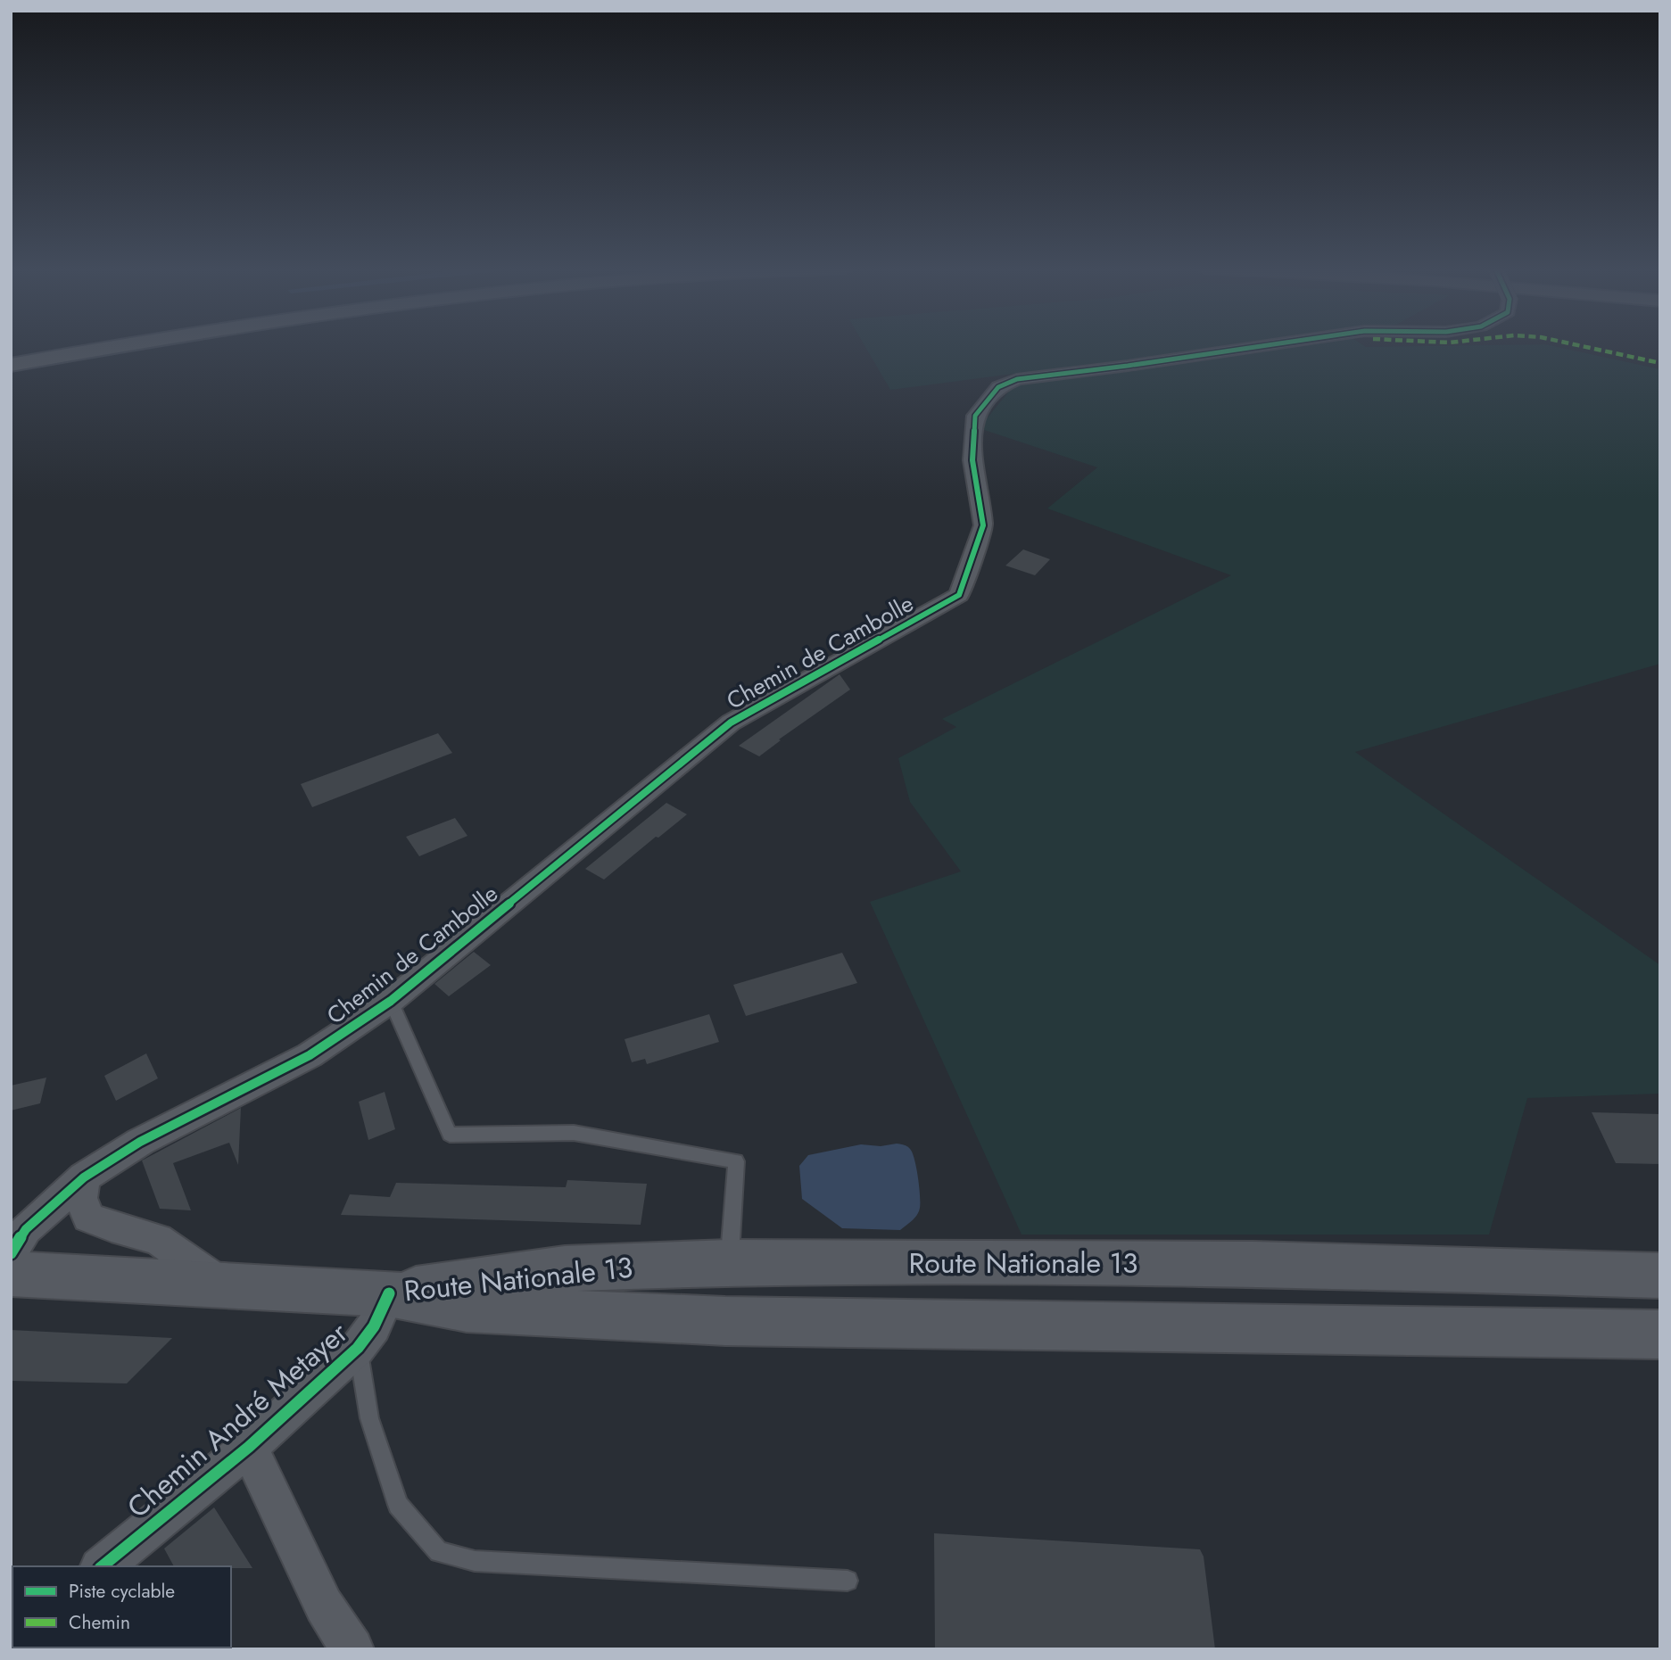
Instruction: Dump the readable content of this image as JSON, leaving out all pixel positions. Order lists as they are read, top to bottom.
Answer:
{
  "streets": {
    "main road": ["Route Nationale 13"],
    "street": ["Chemin de Cambolle", "Chemin André Metayer"]
  },
  "crossings": [
    ["Route Nationale 13", "Chemin André Metayer"]
  ],
  "legend": ["Piste cyclable", "Chemin"]
}
